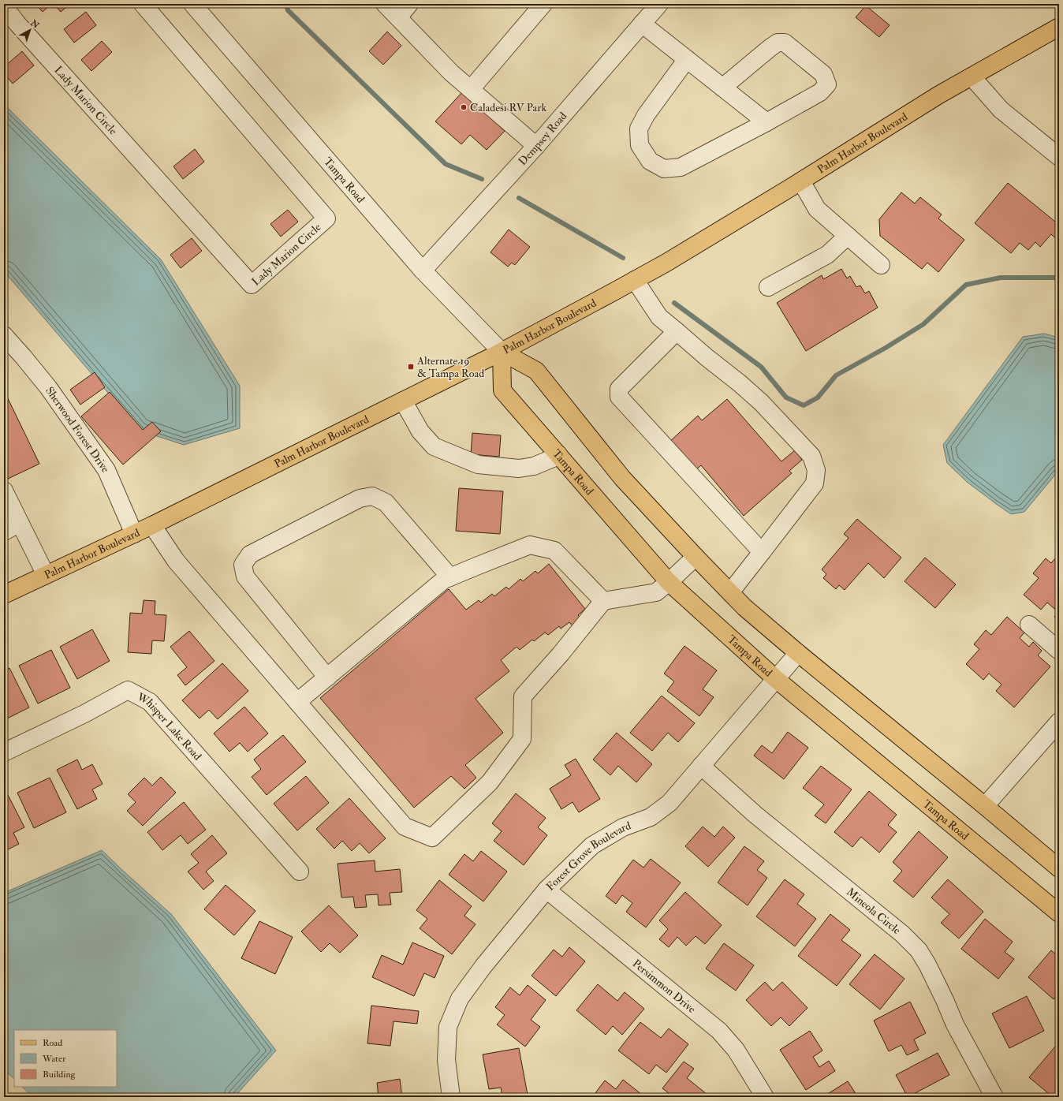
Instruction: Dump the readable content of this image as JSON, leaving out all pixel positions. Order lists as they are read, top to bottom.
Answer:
{
  "streets": {
    "main road": ["Palm Harbor Boulevard", "Tampa Road"],
    "street": [
      "Lady Marion Circle",
      "Dempsey Road",
      "Sherwood Forest Drive",
      "Whisper Lake Road",
      "Forest Grove Boulevard",
      "Mineola Circle",
      "Persimmon Drive"
    ]
  },
  "crossings": [
    ["Dempsey Road", "Tampa Road"],
    ["Palm Harbor Boulevard", "Tampa Road"],
    ["Palm Harbor Boulevard", "Sherwood Forest Drive"],
    ["Tampa Road", "Forest Grove Boulevard"],
    ["Forest Grove Boulevard", "Mineola Circle"],
    ["Forest Grove Boulevard", "Persimmon Drive"]
  ],
  "places": {
    "other": ["Caladesi RV Park"],
    "transit": ["Alternate 19 & Tampa Road"]
  },
  "legend": ["Road", "Water", "Building"],
  "north": "top right"
}
